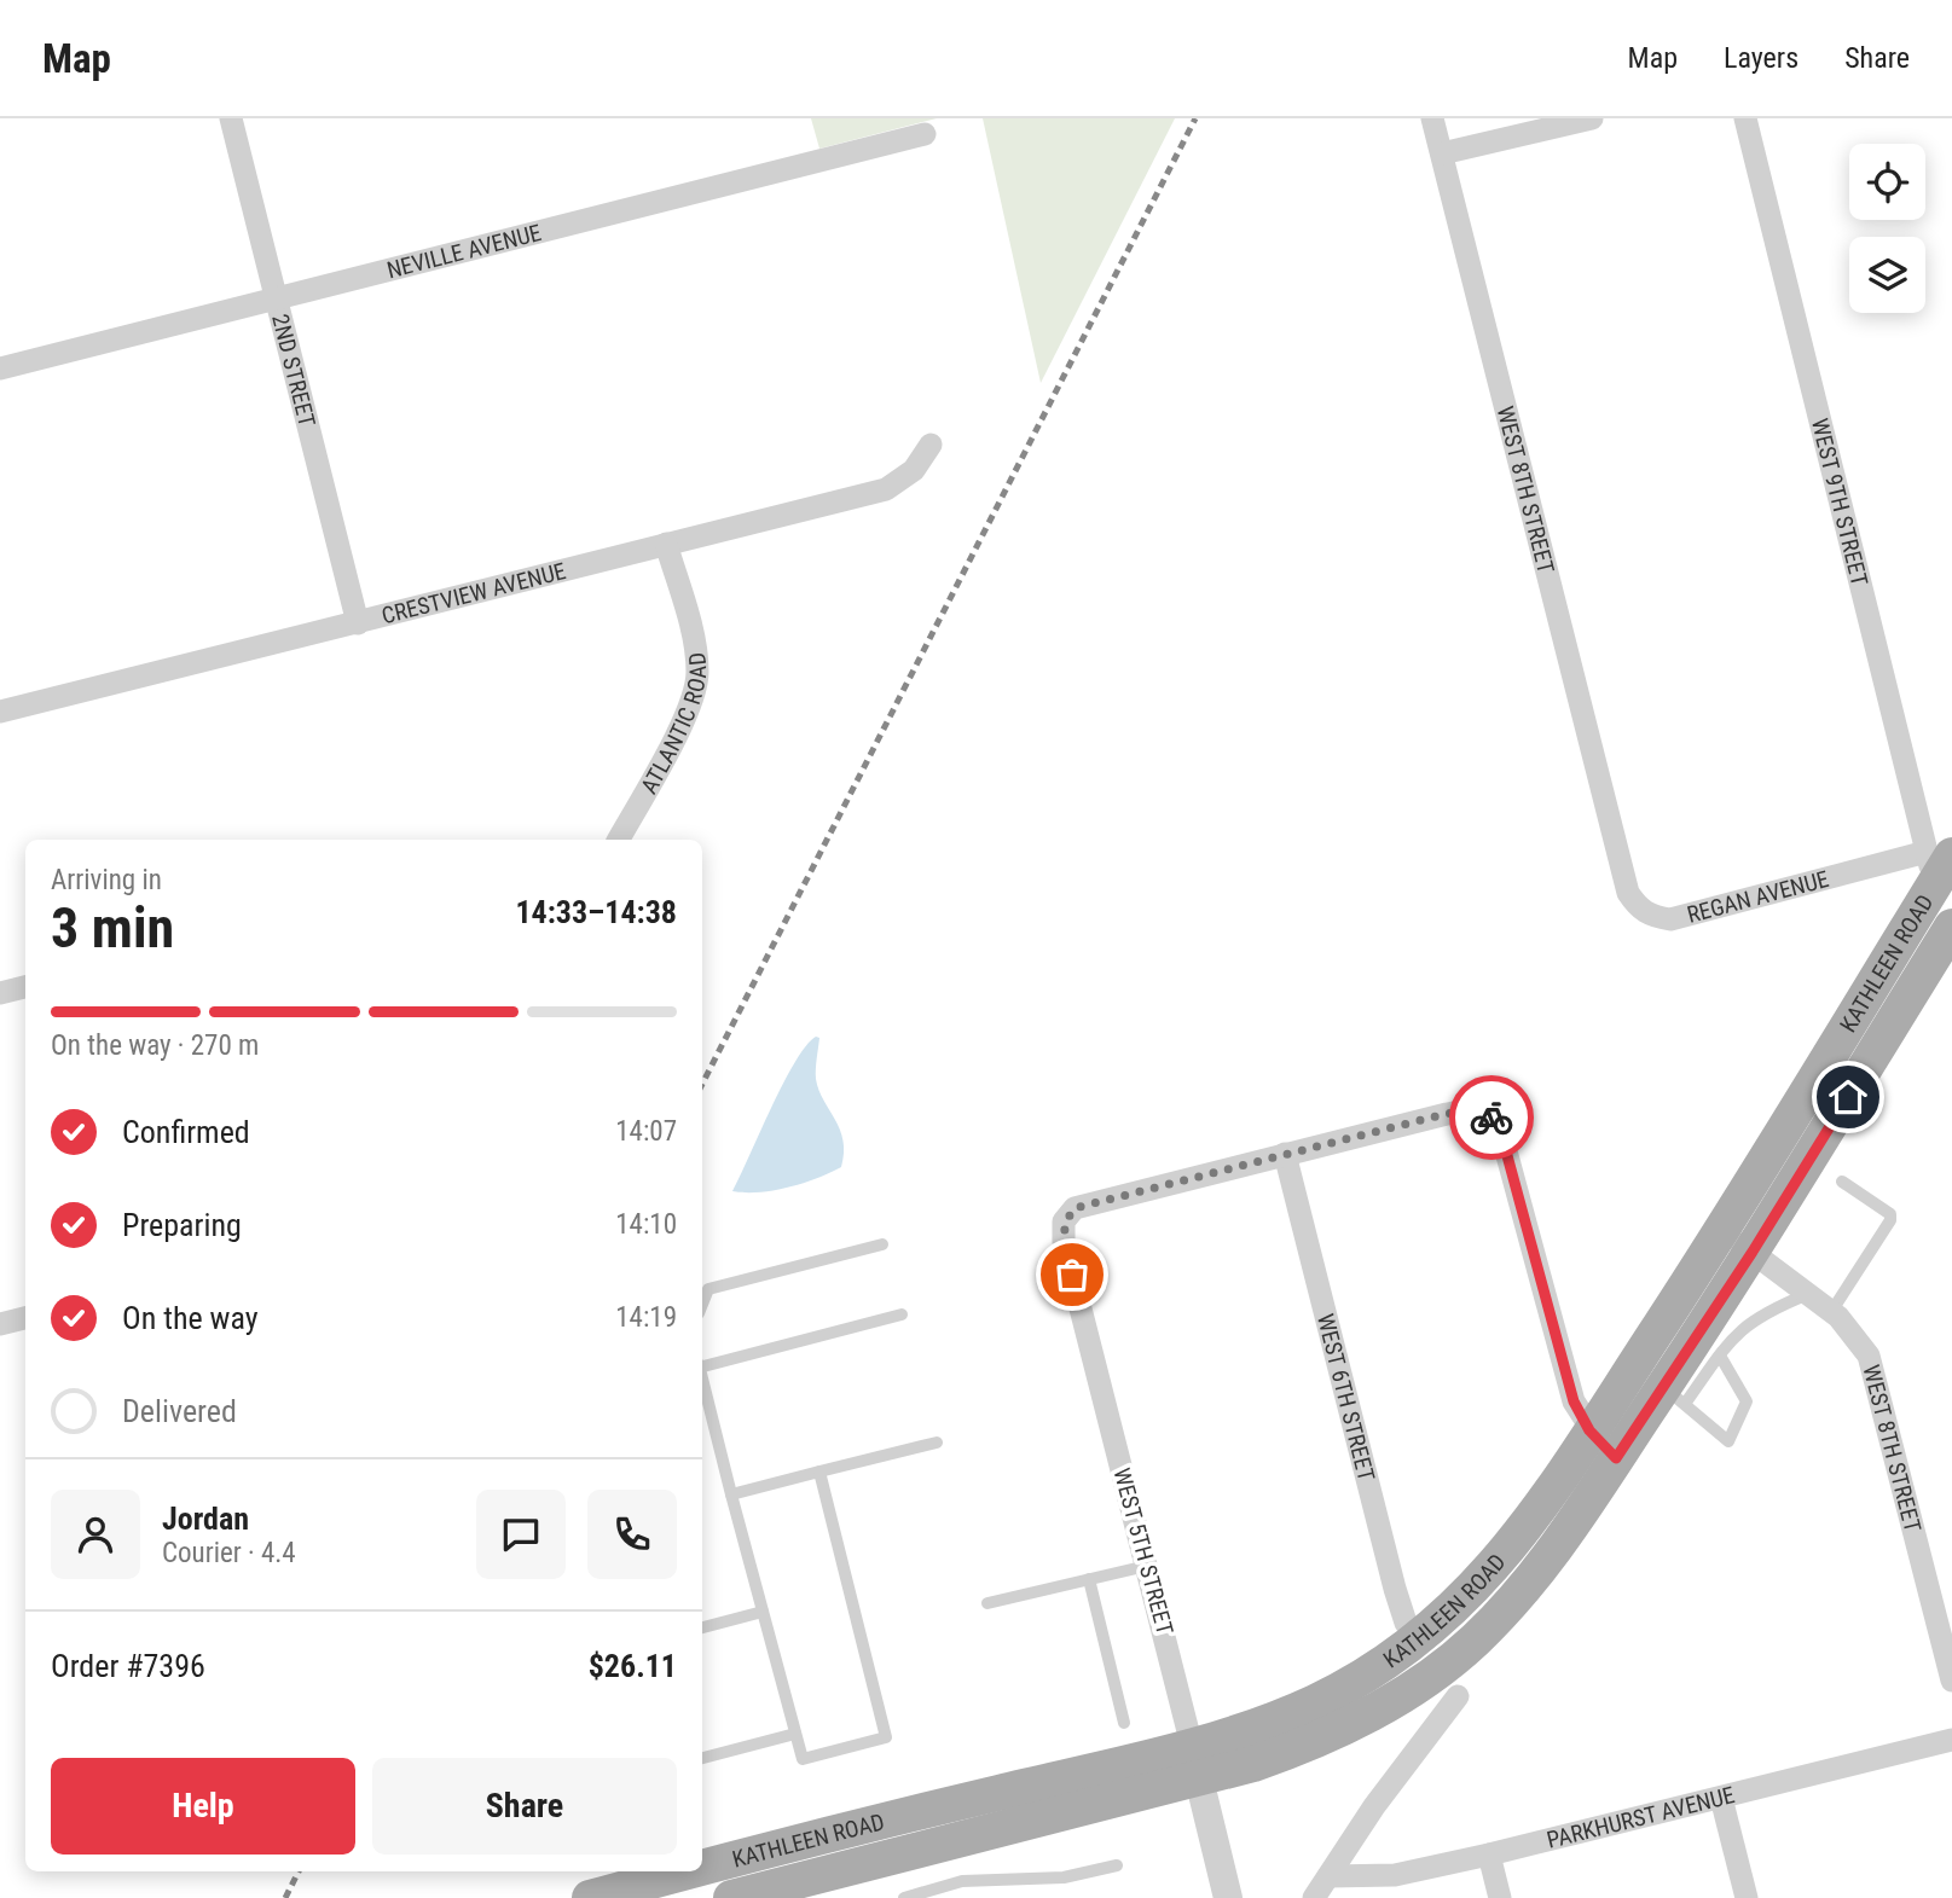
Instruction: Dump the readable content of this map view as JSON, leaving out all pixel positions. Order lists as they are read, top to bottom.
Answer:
{
  "streets": {
    "main road": ["KATHLEEN ROAD"],
    "street": [
      "NEVILLE AVENUE",
      "2ND STREET",
      "WEST 8TH STREET",
      "WEST 9TH STREET",
      "CRESTVIEW AVENUE",
      "ATLANTIC ROAD",
      "REGAN AVENUE",
      "WEST 6TH STREET",
      "WEST 5TH STREET",
      "PARKHURST AVENUE"
    ]
  },
  "crossings": [
    ["NEVILLE AVENUE", "2ND STREET"],
    ["2ND STREET", "CRESTVIEW AVENUE"],
    ["WEST 8TH STREET", "REGAN AVENUE"],
    ["WEST 8TH STREET", "KATHLEEN ROAD"],
    ["WEST 9TH STREET", "REGAN AVENUE"],
    ["WEST 9TH STREET", "KATHLEEN ROAD"],
    ["CRESTVIEW AVENUE", "ATLANTIC ROAD"],
    ["REGAN AVENUE", "KATHLEEN ROAD"],
    ["KATHLEEN ROAD", "WEST 6TH STREET"],
    ["KATHLEEN ROAD", "WEST 5TH STREET"],
    ["WEST 6TH STREET", "WEST 5TH STREET"]
  ],
  "page": {
    "header": "Map",
    "nav": ["Map", "Layers", "Share"],
    "heading": ["3 min", "Arriving in", "14:33–14:38"],
    "panel": [
      "Jordan",
      "Courier · 4.4",
      "Order #7396",
      "$26.11"
    ],
    "bar": "On the way · 270 m",
    "list": [
      ["Confirmed", "14:07"],
      ["Preparing", "14:10"],
      ["On the way", "14:19"],
      "Delivered"
    ],
    "buttons": ["Help", "Share"]
  }
}
